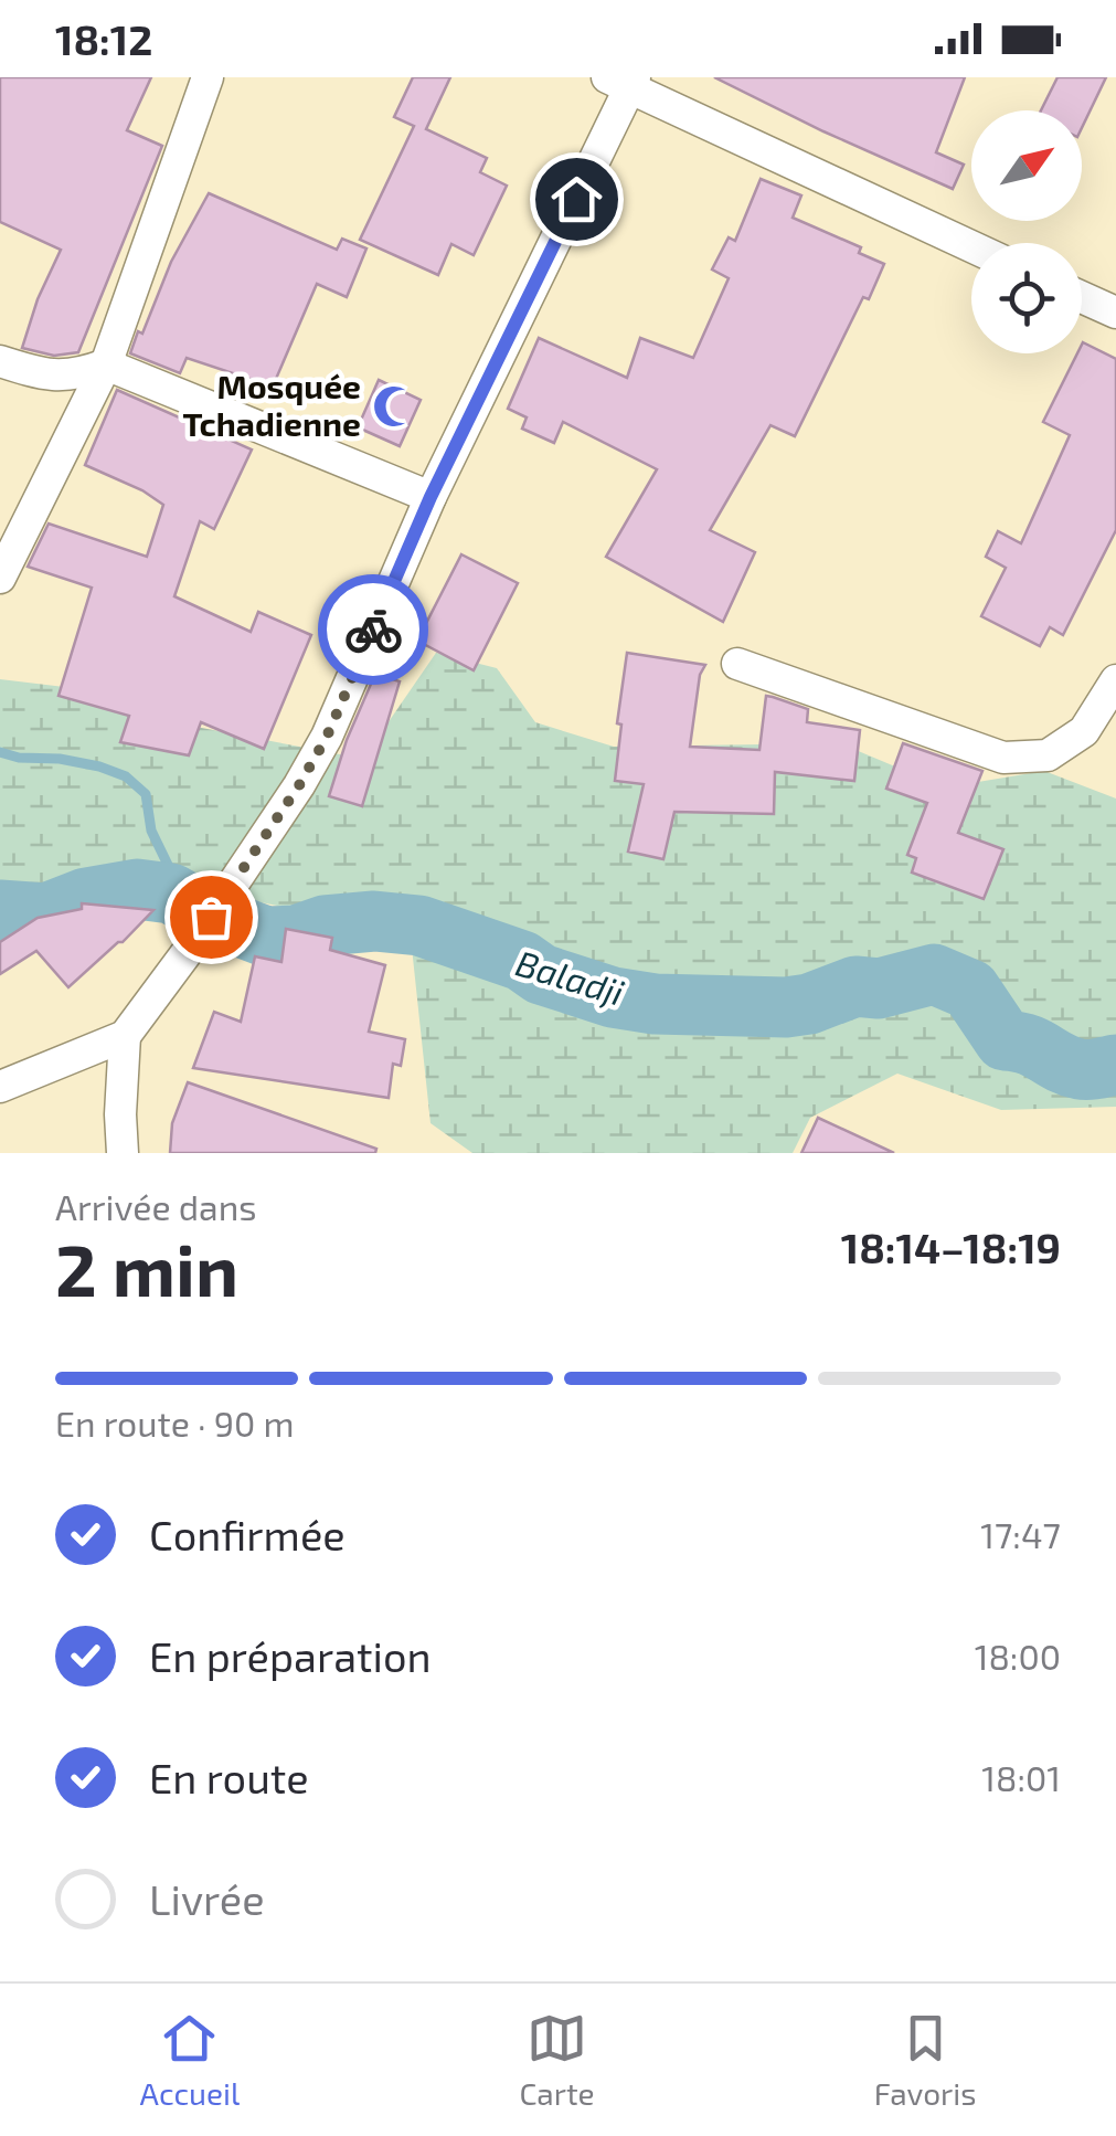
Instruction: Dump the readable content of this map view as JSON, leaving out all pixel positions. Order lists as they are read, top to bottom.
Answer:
{
  "water": ["Baladji"],
  "places": {
    "mosque": ["Mosquée Tchadienne"]
  },
  "north": "top right",
  "page": {
    "status": "18:12",
    "heading": ["2 min", "Arrivée dans", "18:14–18:19"],
    "bar": "En route · 90 m",
    "list": [
      ["Confirmée", "17:47"],
      ["En préparation", "18:00"],
      ["En route", "18:01"],
      "Livrée"
    ],
    "tabs": ["Accueil", "Carte", "Favoris"]
  }
}
